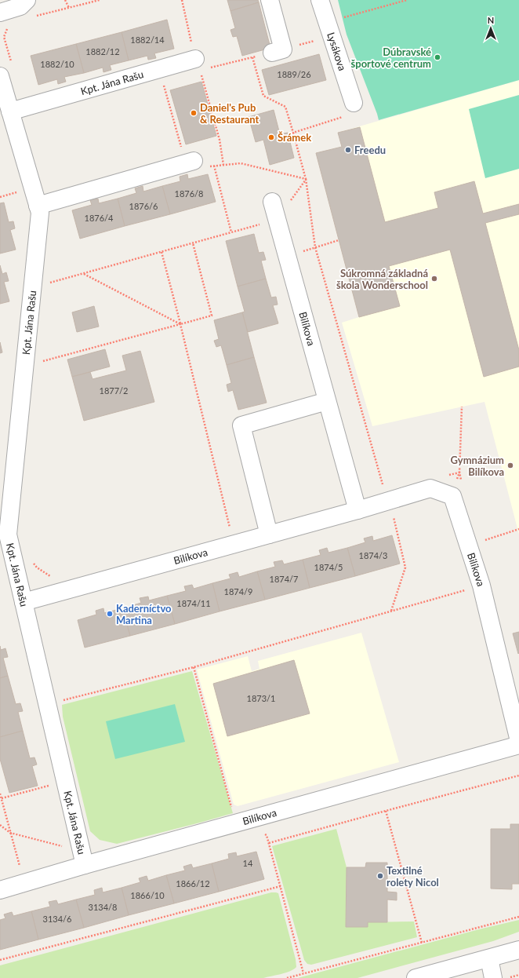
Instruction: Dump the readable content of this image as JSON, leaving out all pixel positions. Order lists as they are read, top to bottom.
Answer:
{
  "streets": {
    "street": ["Lysákova", "Kpt. Jána Rašu", "Bilíkova"]
  },
  "crossings": [
    ["Kpt. Jána Rašu", "Bilíkova"]
  ],
  "places": [
    "Dúbravské športové centrum",
    "Daniel's Pub & Restaurant",
    "Šrámek",
    "Freedu",
    "Súkromná základná škola Wonderschool",
    "Gymnázium Bilíkova",
    "Kaderníctvo Martina",
    "Textilné rolety Nicol"
  ],
  "house_numbers": [
    "1882/14",
    "1882/12",
    "1882/10",
    "1889/26",
    "1876/8",
    "1876/6",
    "1876/4",
    "1877/2",
    "1874/3",
    "1874/5",
    "1874/7",
    "1874/9",
    "1874/11",
    "1873/1",
    "14",
    "1866/12",
    "1866/10",
    "3134/8",
    "3134/6"
  ],
  "north": "top"
}
